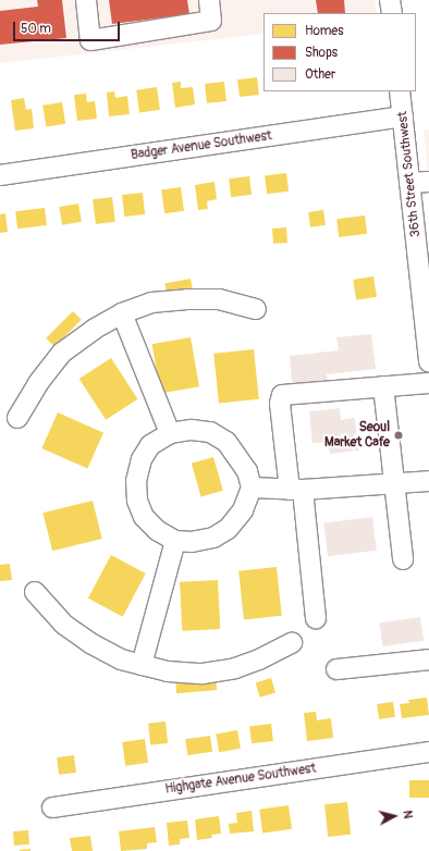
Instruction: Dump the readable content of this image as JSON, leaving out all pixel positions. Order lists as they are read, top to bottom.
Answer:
{
  "streets": {
    "street": ["Badger Avenue Southwest", "36th Street Southwest", "Highgate Avenue Southwest"]
  },
  "crossings": [
    ["Badger Avenue Southwest", "36th Street Southwest"]
  ],
  "places": ["Seoul Market Cafe"],
  "legend": ["Homes", "Shops", "Other"],
  "scale_bar": "50 m",
  "north": "right"
}
